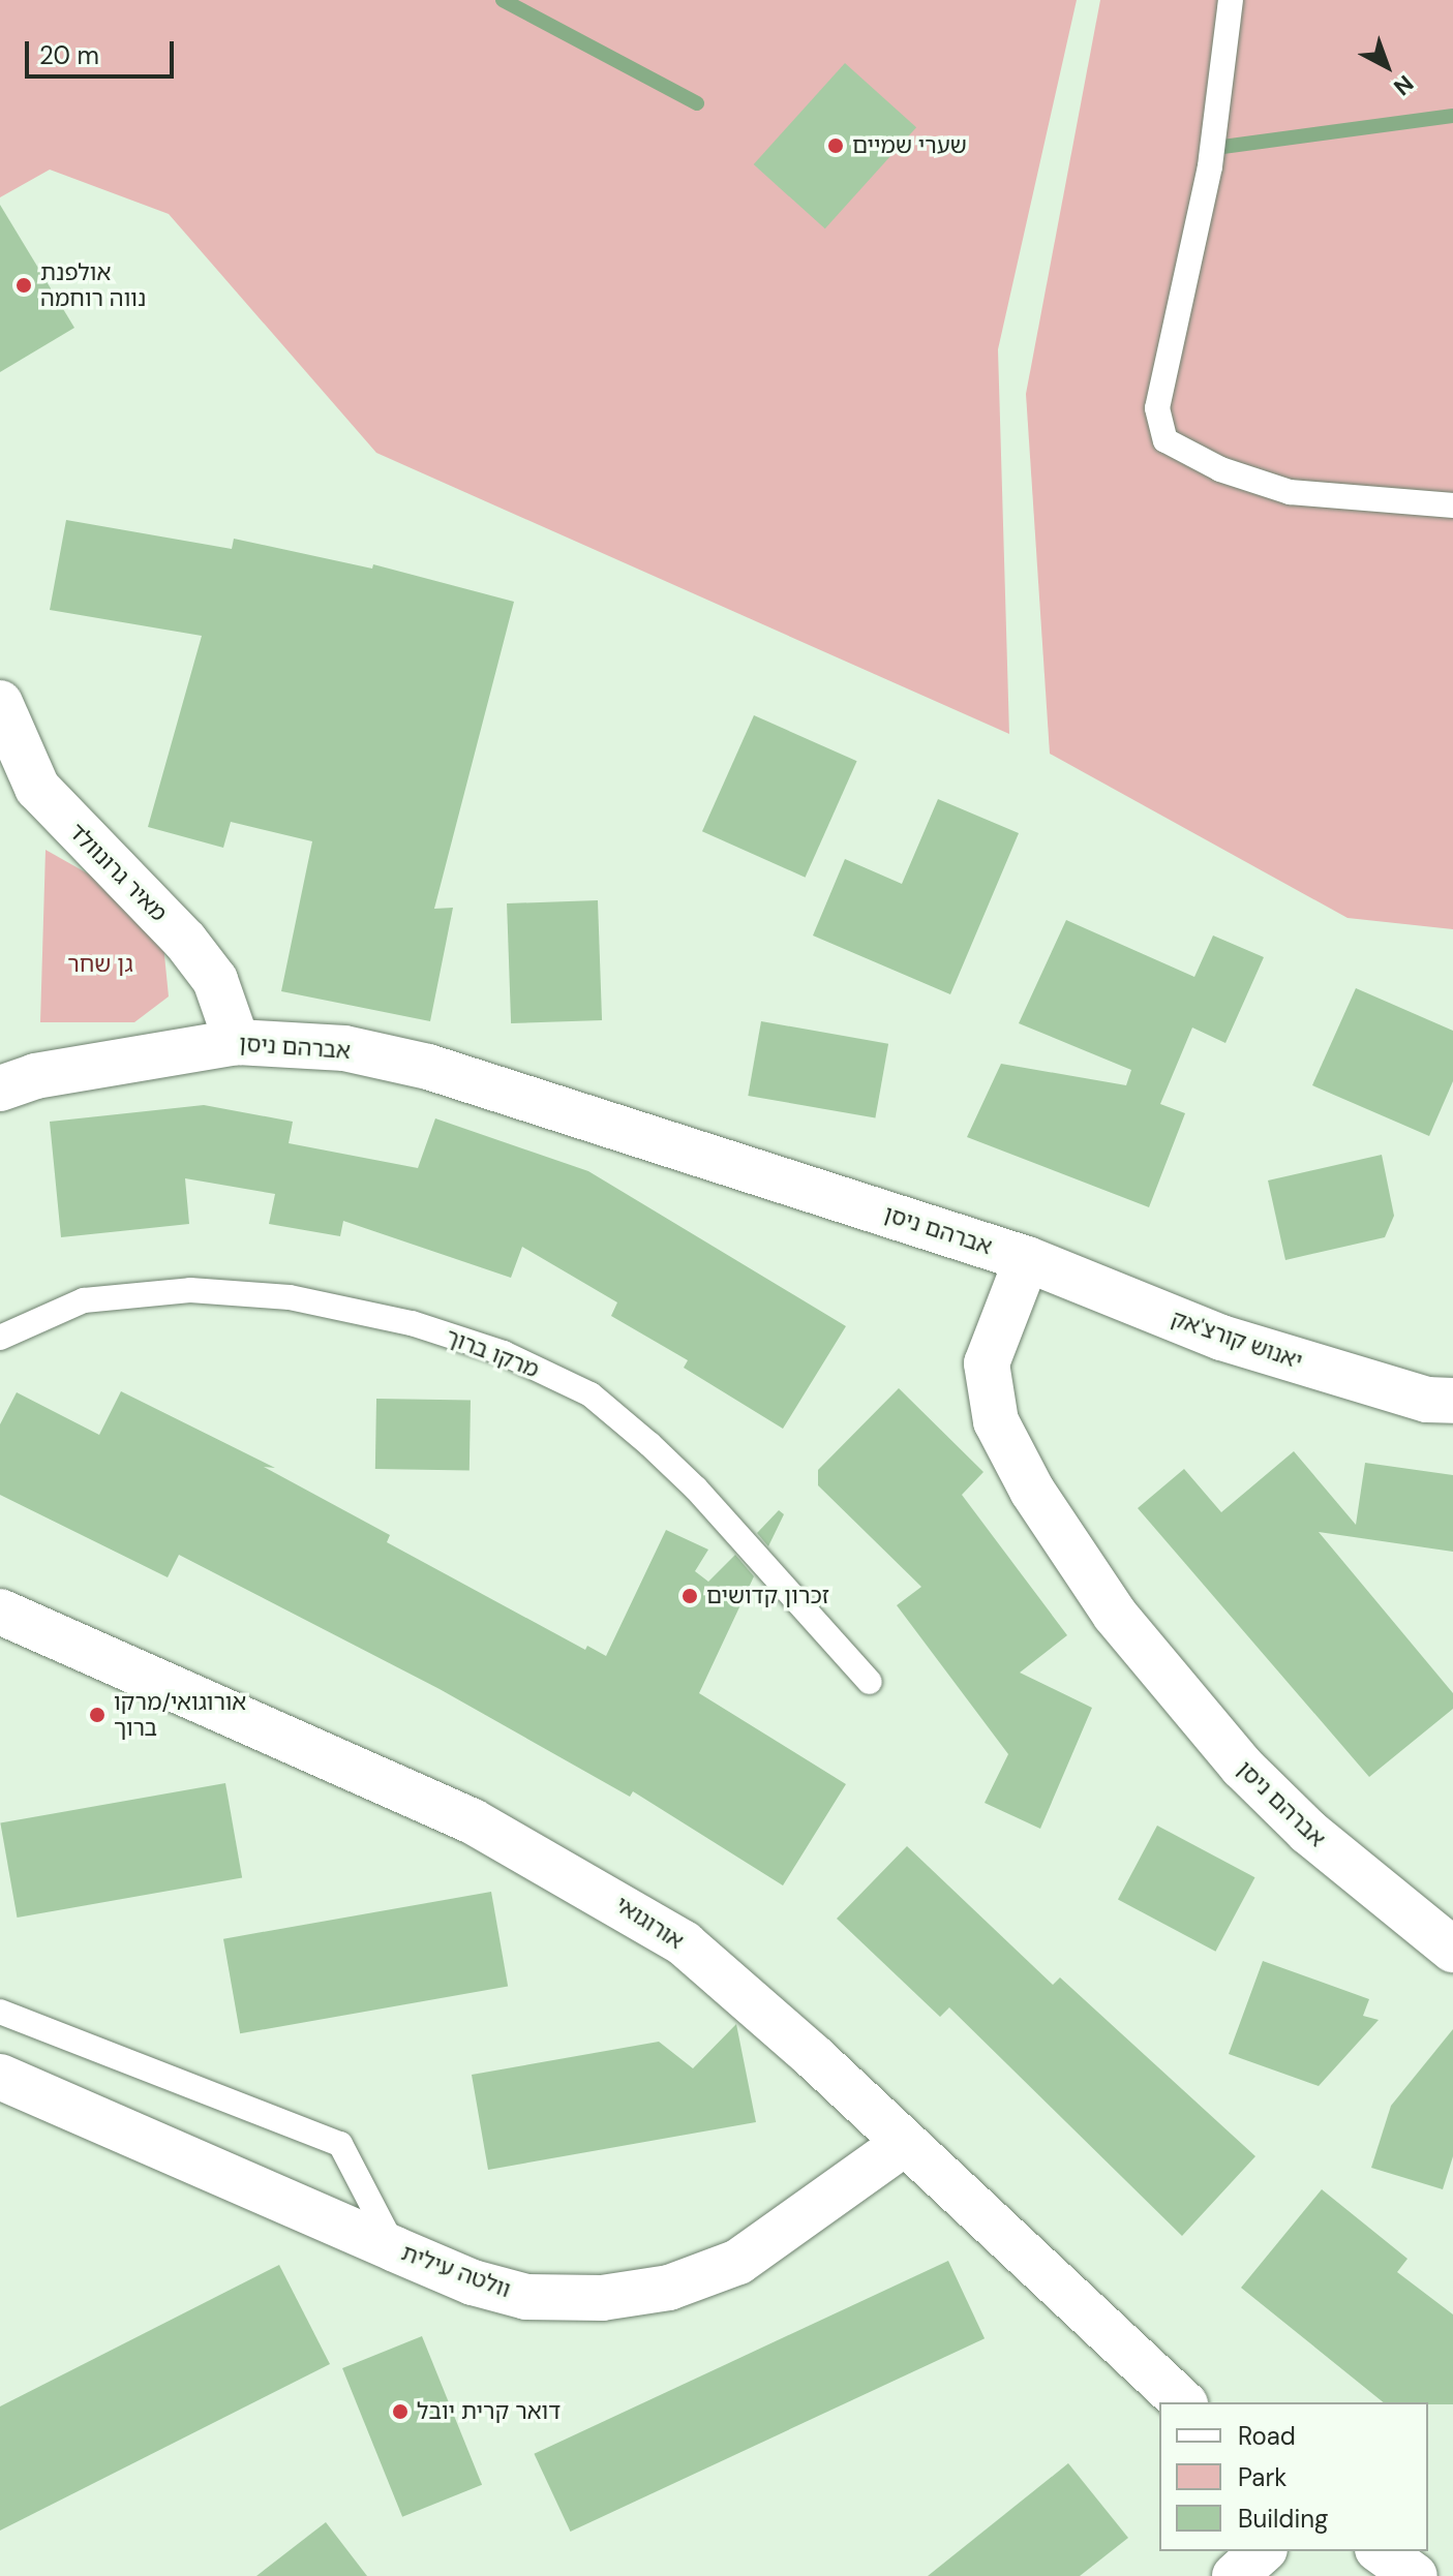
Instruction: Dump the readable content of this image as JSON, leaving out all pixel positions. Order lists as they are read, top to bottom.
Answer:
{
  "streets": {
    "street": [
      "מאיר גרונוולד",
      "אברהם ניסן",
      "יאנוש קורצ'אק",
      "אורוגואי",
      "וולטה עילית"
    ],
    "lane": ["מרקו ברוך"]
  },
  "crossings": [
    ["מאיר גרונוולד", "אברהם ניסן"],
    ["אברהם ניסן", "יאנוש קורצ'אק"],
    ["אורוגואי", "וולטה עילית"]
  ],
  "parks": ["גן שחר"],
  "places": [
    "שערי שמיים",
    "אולפנת נווה רוחמה",
    "זכרון קדושים",
    "אורוגואי/מרקו ברוך",
    "דואר קרית יובל"
  ],
  "legend": ["Road", "Park", "Building"],
  "scale_bar": "20 m",
  "north": "bottom right"
}
